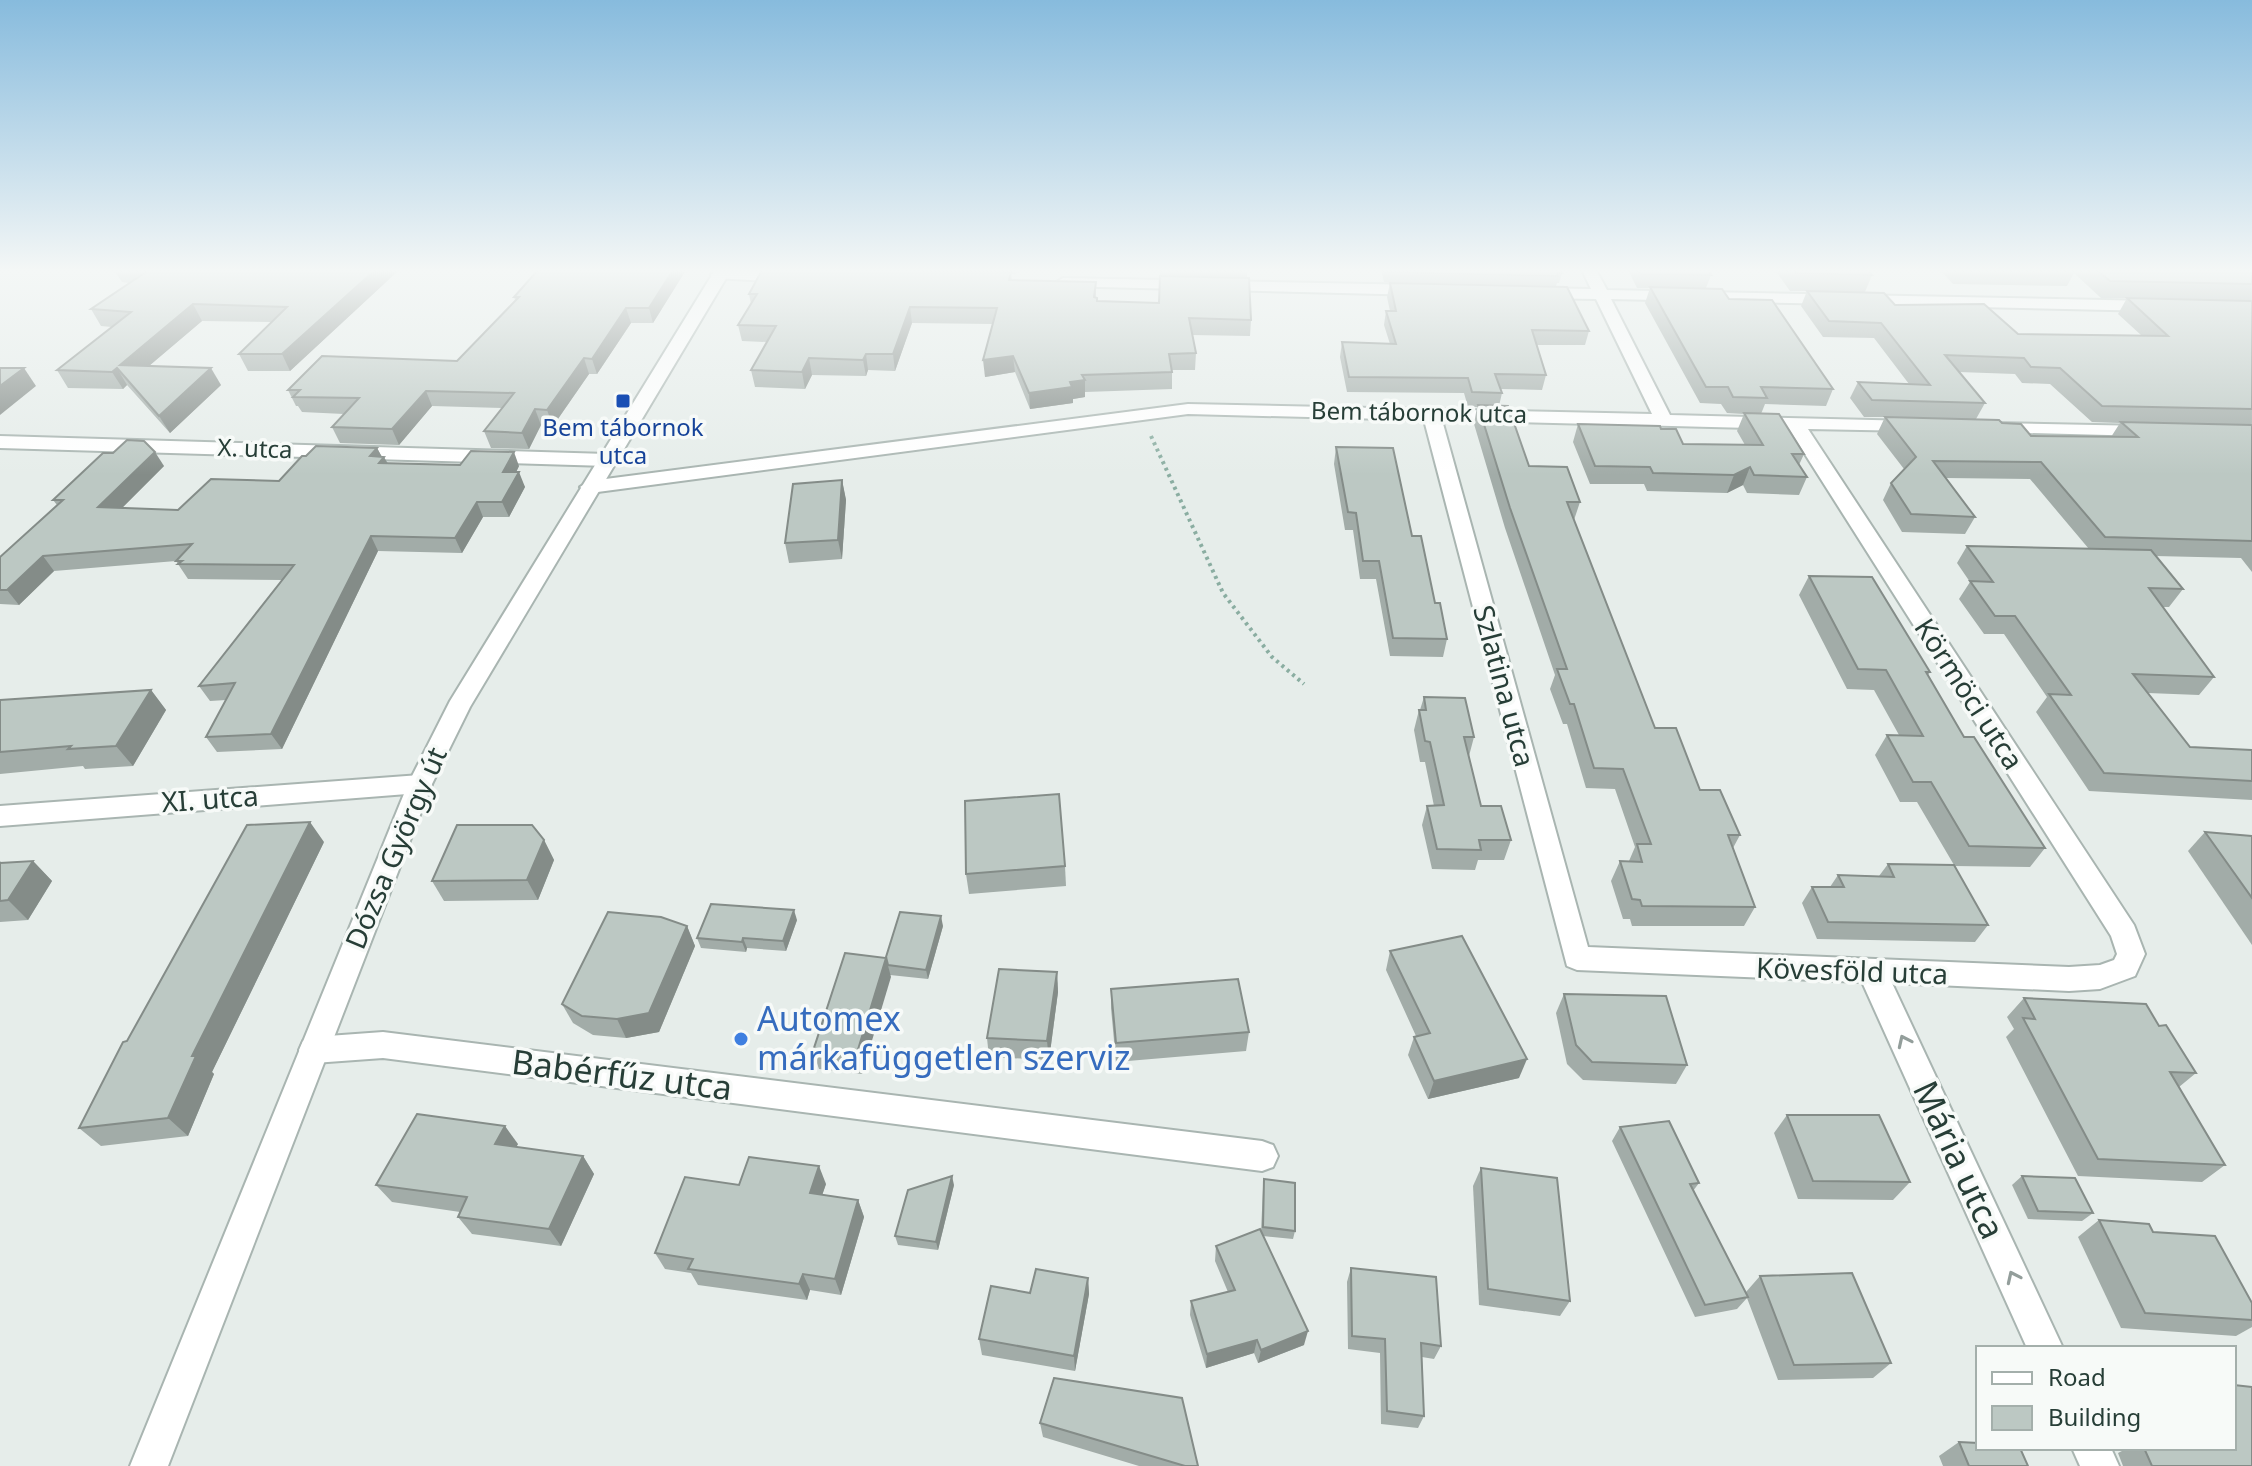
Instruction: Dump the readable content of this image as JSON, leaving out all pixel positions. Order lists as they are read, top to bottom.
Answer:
{
  "streets": {
    "street": [
      "Bem tábornok utca",
      "X. utca",
      "Szlatina utca",
      "Körmöci utca",
      "XI. utca",
      "Dózsa György út",
      "Kövesföld utca",
      "Babérfűz utca",
      "Mária utca"
    ]
  },
  "crossings": [
    ["Bem tábornok utca", "Szlatina utca"],
    ["Bem tábornok utca", "Körmöci utca"],
    ["Bem tábornok utca", "Dózsa György út"],
    ["X. utca", "Dózsa György út"],
    ["Szlatina utca", "Kövesföld utca"],
    ["Körmöci utca", "Kövesföld utca"],
    ["XI. utca", "Dózsa György út"],
    ["Dózsa György út", "Babérfűz utca"],
    ["Kövesföld utca", "Mária utca"]
  ],
  "one_way": ["Mária utca"],
  "places": {
    "transit": ["Bem tábornok utca"],
    "other": ["Automex márkafüggetlen szerviz"]
  },
  "legend": ["Road", "Building"]
}
